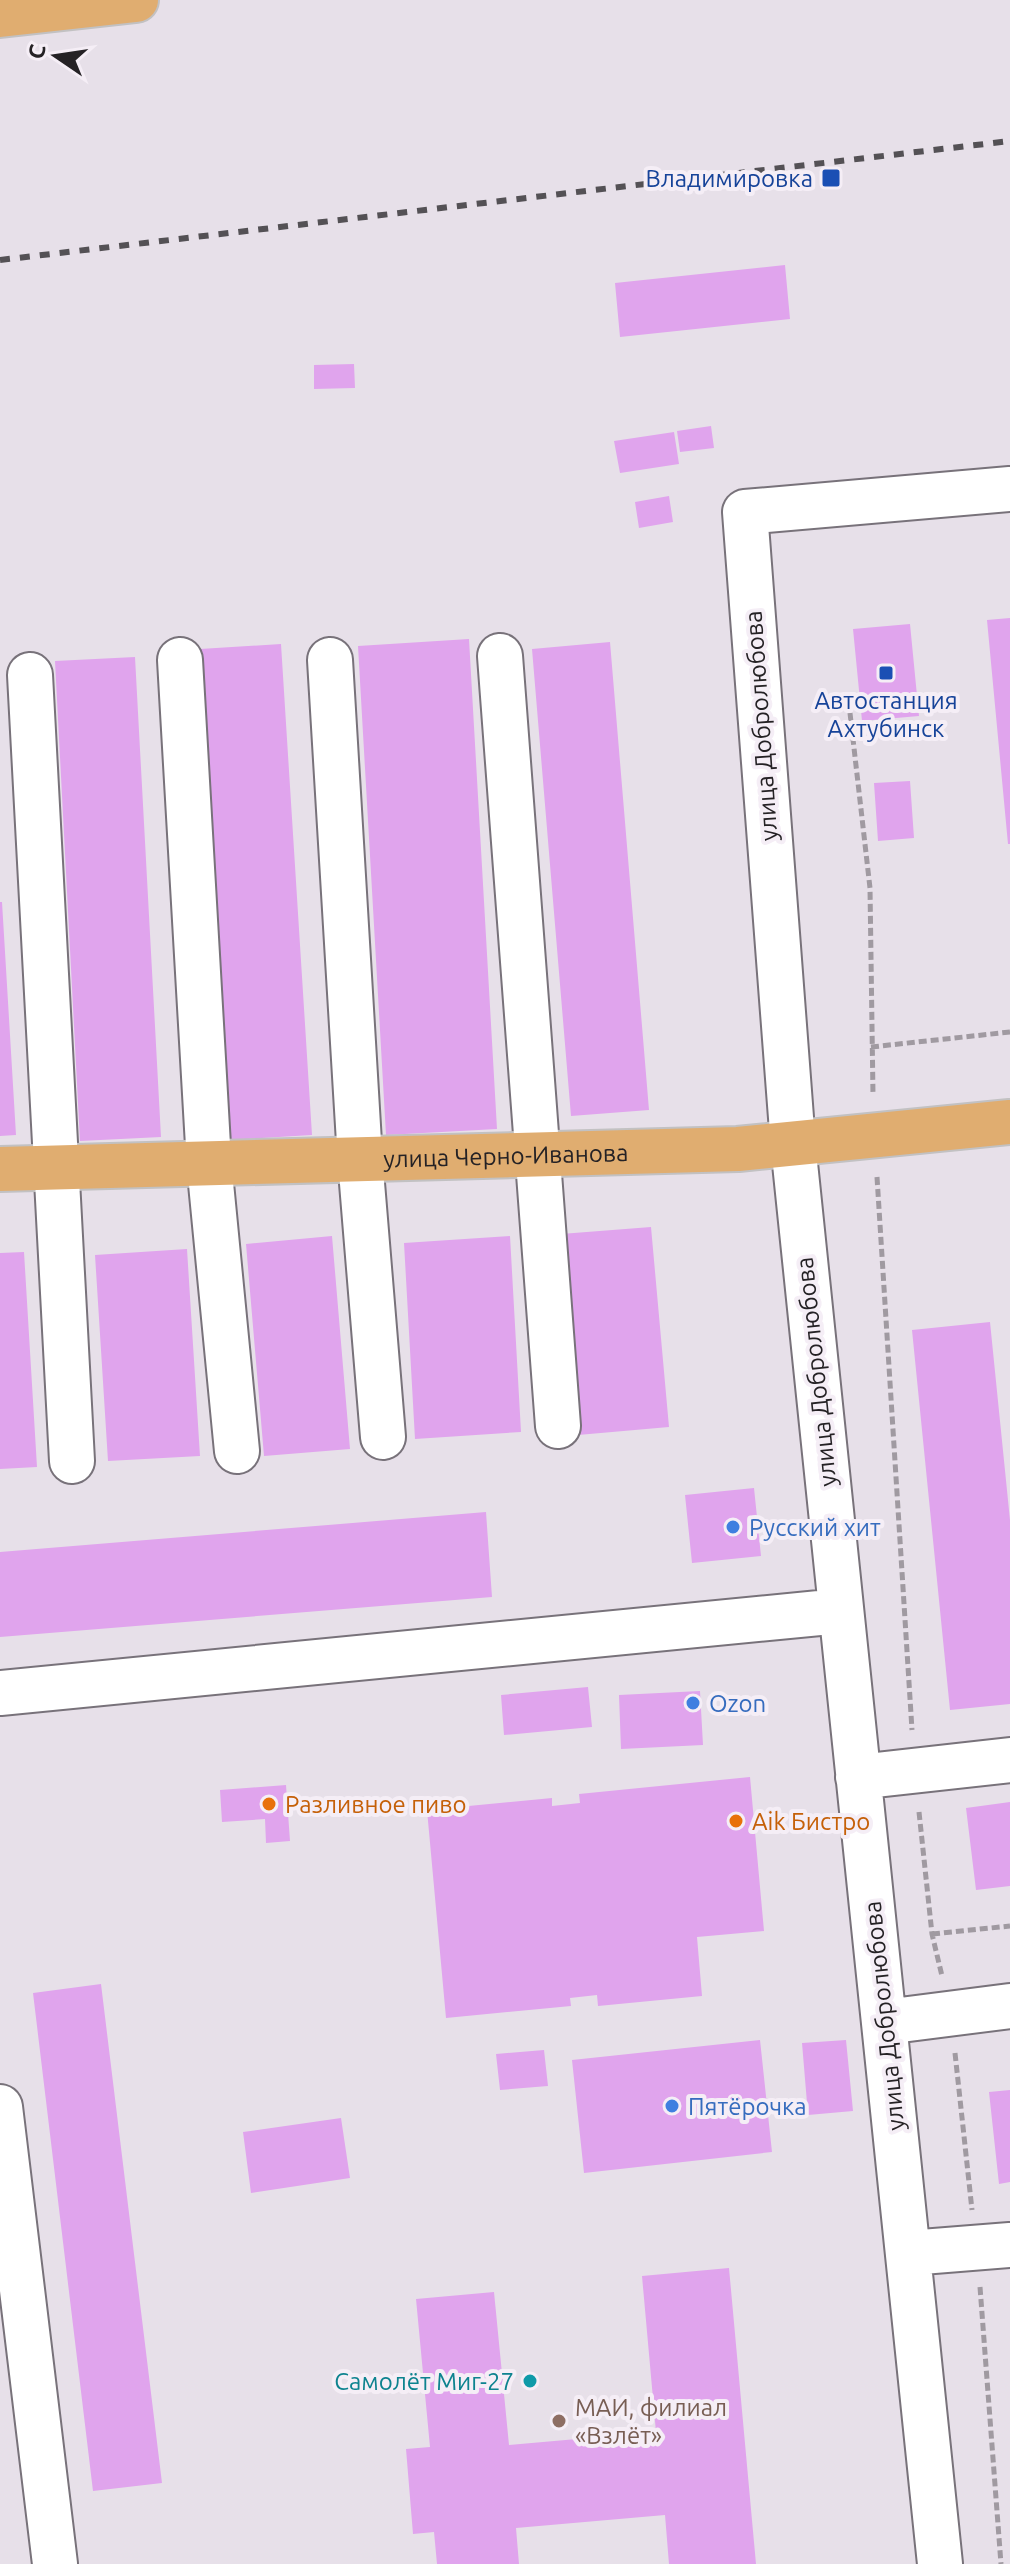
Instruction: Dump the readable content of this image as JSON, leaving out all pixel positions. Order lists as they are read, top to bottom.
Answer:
{
  "streets": {
    "main road": ["улица Черно-Иванова"],
    "street": ["улица Добролюбова"]
  },
  "crossings": [
    ["улица Добролюбова", "улица Черно-Иванова"]
  ],
  "places": {
    "transit": ["Владимировка", "Автостанция Ахтубинск"],
    "other": [
      "Русский хит",
      "Ozon",
      "Разливное пиво",
      "Aik Бистро",
      "Пятёрочка",
      "Самолёт Миг-27",
      "МАИ, филиал «Взлёт»"
    ]
  },
  "north": "left"
}
